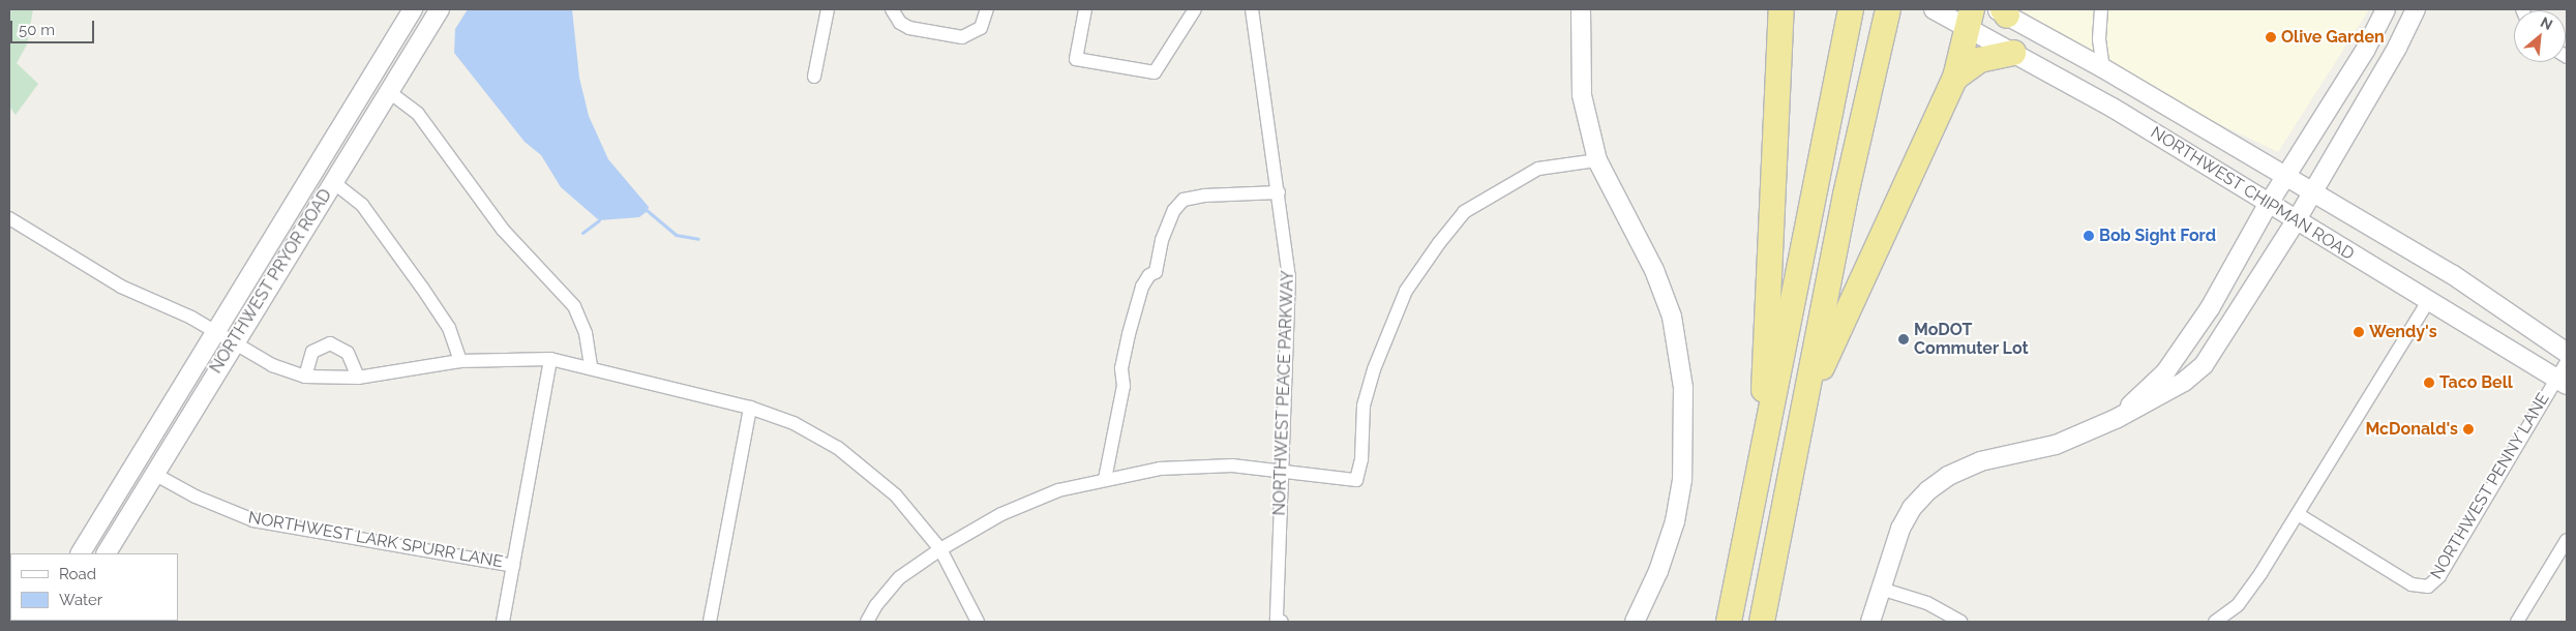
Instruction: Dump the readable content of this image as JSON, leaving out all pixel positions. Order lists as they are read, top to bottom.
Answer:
{
  "streets": {
    "main road": ["NORTHWEST CHIPMAN ROAD", "NORTHWEST PRYOR ROAD"],
    "street": ["NORTHWEST PEACE PARKWAY", "NORTHWEST PENNY LANE", "NORTHWEST LARK SPURR LANE"]
  },
  "crossings": [
    ["NORTHWEST CHIPMAN ROAD", "NORTHWEST PENNY LANE"],
    ["NORTHWEST PRYOR ROAD", "NORTHWEST LARK SPURR LANE"]
  ],
  "places": [
    "Olive Garden",
    "Bob Sight Ford",
    "Wendy's",
    "MoDOT Commuter Lot",
    "Taco Bell",
    "McDonald's"
  ],
  "legend": ["Road", "Water"],
  "scale_bar": "50 m",
  "north": "top right"
}
